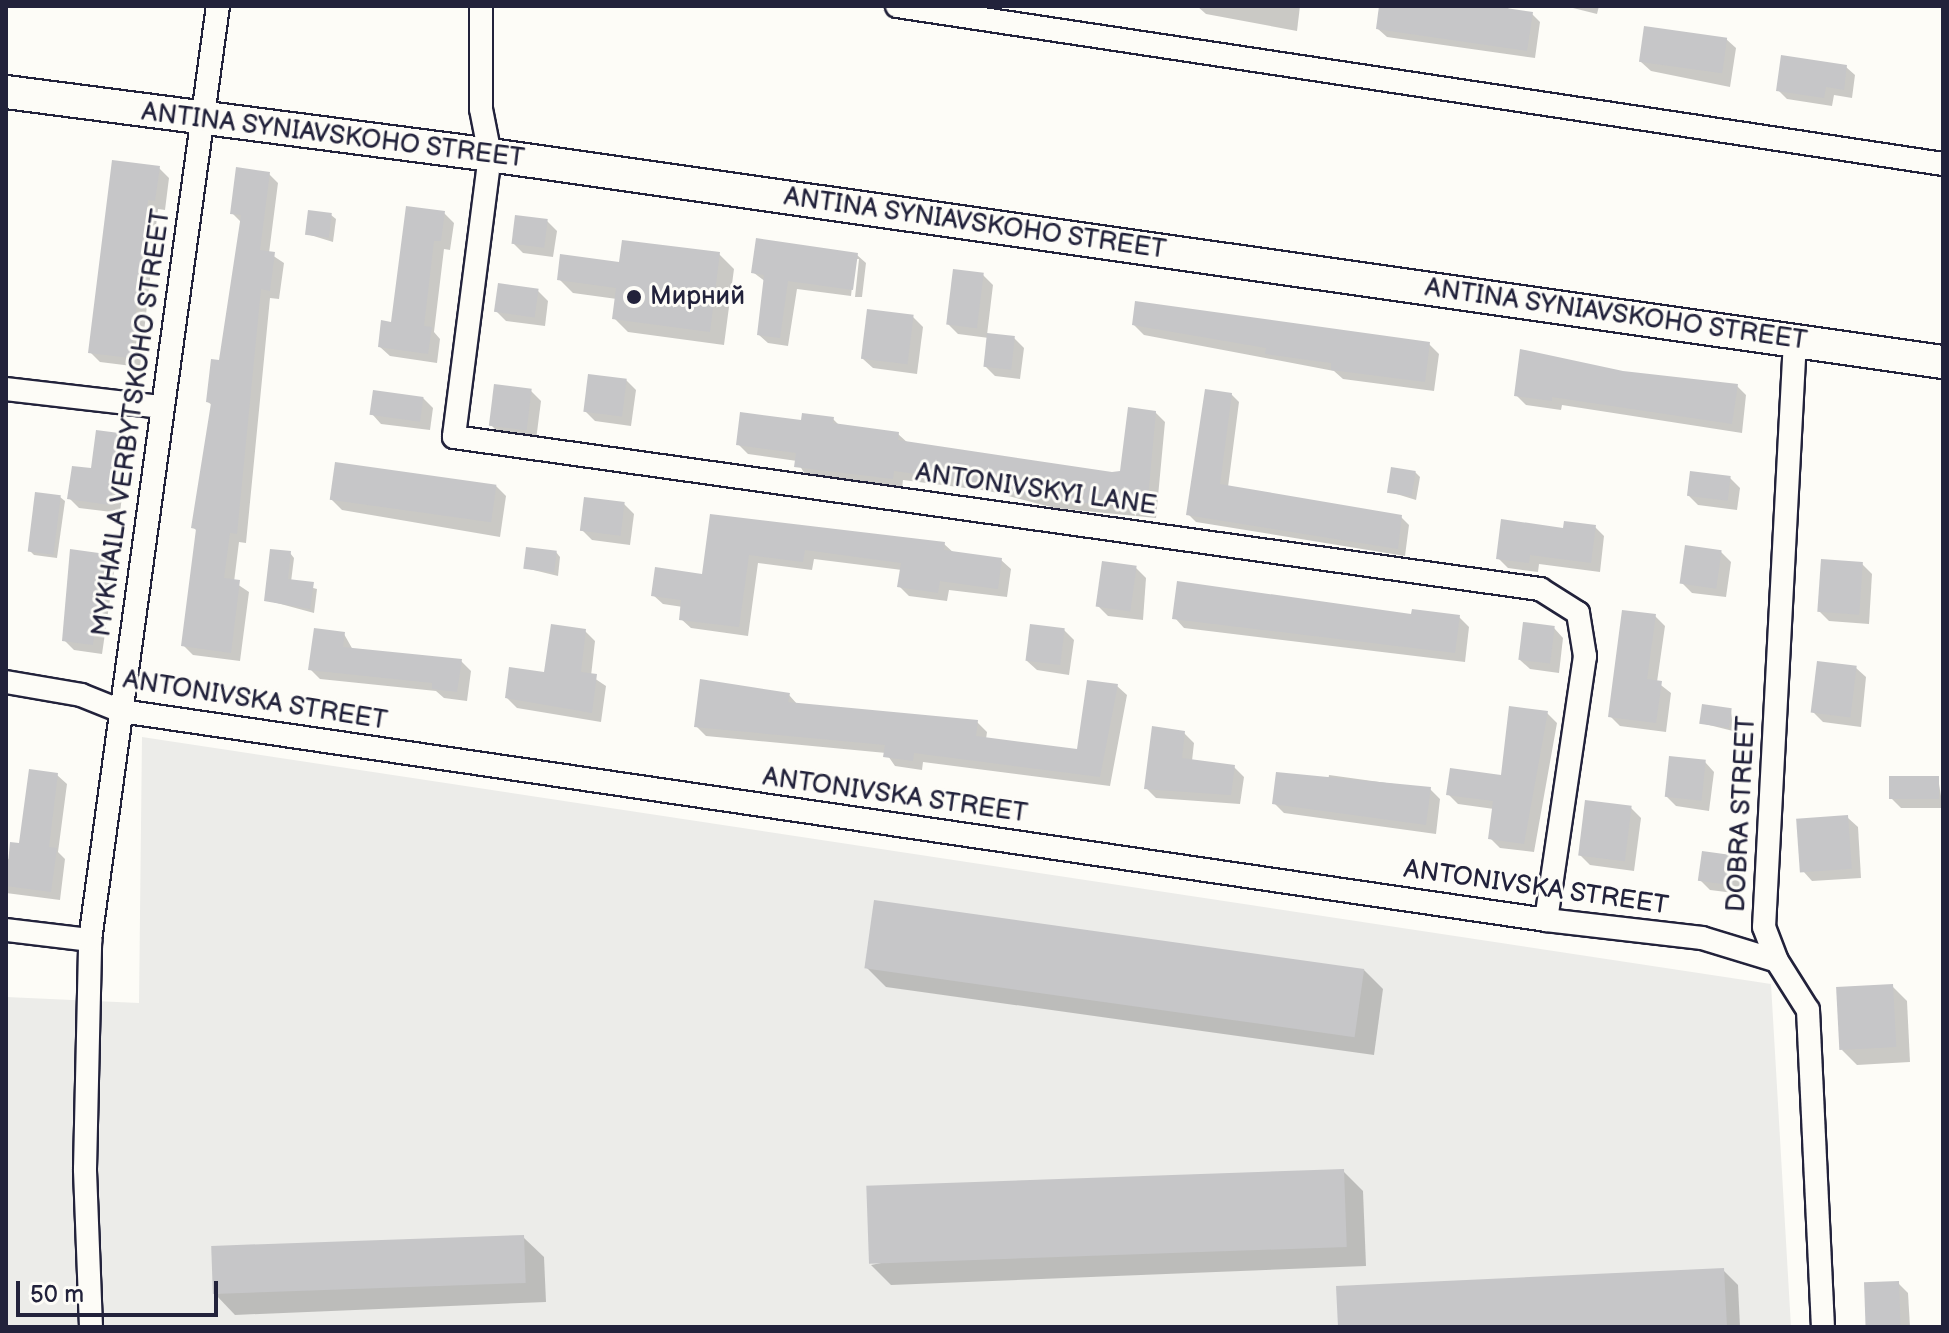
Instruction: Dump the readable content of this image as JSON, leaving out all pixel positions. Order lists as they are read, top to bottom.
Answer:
{
  "streets": {
    "street": [
      "ANTINA SYNIAVSKOHO STREET",
      "MYKHAILA VERBYTSKOHO STREET",
      "ANTONIVSKYI LANE",
      "ANTONIVSKA STREET",
      "DOBRA STREET"
    ]
  },
  "crossings": [
    ["ANTINA SYNIAVSKOHO STREET", "MYKHAILA VERBYTSKOHO STREET"],
    ["ANTINA SYNIAVSKOHO STREET", "ANTONIVSKYI LANE"],
    ["ANTINA SYNIAVSKOHO STREET", "DOBRA STREET"],
    ["MYKHAILA VERBYTSKOHO STREET", "ANTONIVSKA STREET"],
    ["ANTONIVSKYI LANE", "ANTONIVSKA STREET"],
    ["ANTONIVSKA STREET", "DOBRA STREET"]
  ],
  "places": ["Мирний"],
  "scale_bar": "50 m"
}
